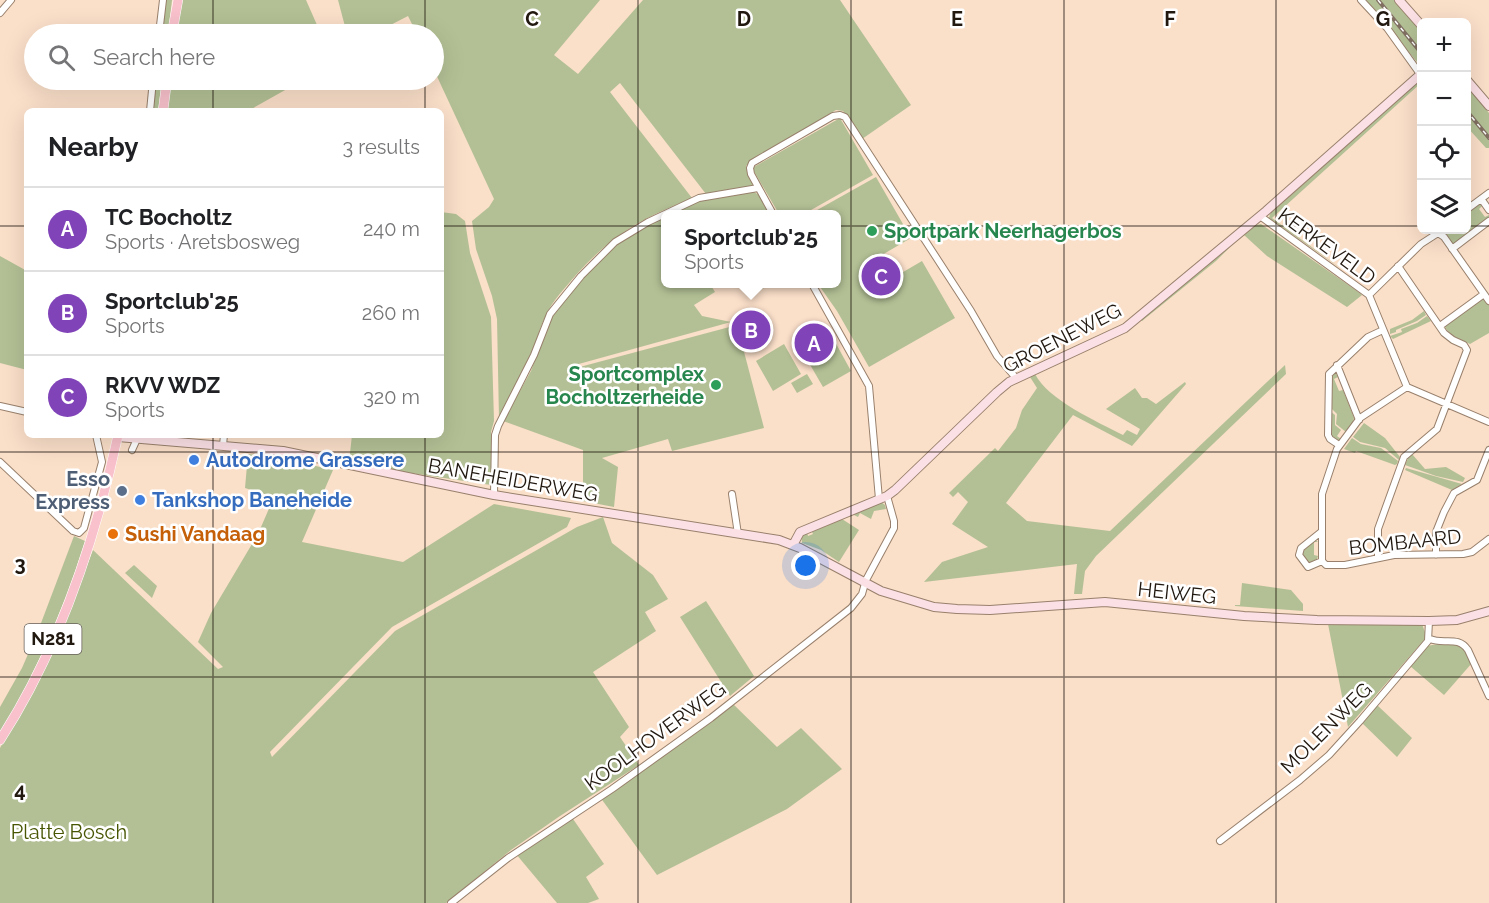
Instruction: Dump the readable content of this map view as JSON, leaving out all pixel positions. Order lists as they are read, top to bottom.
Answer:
{
  "streets": {
    "main road": ["N281"],
    "street": [
      "KERKEVELD",
      "GROENEWEG",
      "BANEHEIDERWEG",
      "BOMBAARD",
      "HEIWEG",
      "MOLENWEG",
      "KOOLHOVERWEG"
    ]
  },
  "crossings": [
    ["KERKEVELD", "GROENEWEG"],
    ["GROENEWEG", "BANEHEIDERWEG"],
    ["GROENEWEG", "KOOLHOVERWEG"],
    ["BANEHEIDERWEG", "HEIWEG"],
    ["BANEHEIDERWEG", "KOOLHOVERWEG"],
    ["HEIWEG", "KOOLHOVERWEG"]
  ],
  "parks": ["Platte Bosch"],
  "places": [
    "Sportpark Neerhagerbos",
    "Sportcomplex Bocholtzerheide",
    "Autodrome Grassere",
    "Esso Express",
    "Tankshop Baneheide",
    "Sushi Vandaag"
  ],
  "page": {
    "map_buttons": ["+", "−"],
    "search": "Search here",
    "heading": ["Nearby", "3 results"],
    "list": [
      {
        "mark": "A",
        "name": "TC Bocholtz",
        "note": "Sports · Aretsbosweg",
        "value": "240 m"
      },
      {
        "mark": "B",
        "name": "Sportclub'25",
        "note": "Sports",
        "value": "260 m"
      },
      {
        "mark": "C",
        "name": "RKVV WDZ",
        "note": "Sports",
        "value": "320 m"
      }
    ],
    "popup": ["Sportclub'25", "Sports"],
    "pins": ["C", "B", "A"]
  },
  "grid": {
    "columns": [
      "C",
      "D",
      "E",
      "F",
      "G"
    ],
    "rows": ["3", "4"]
  }
}
